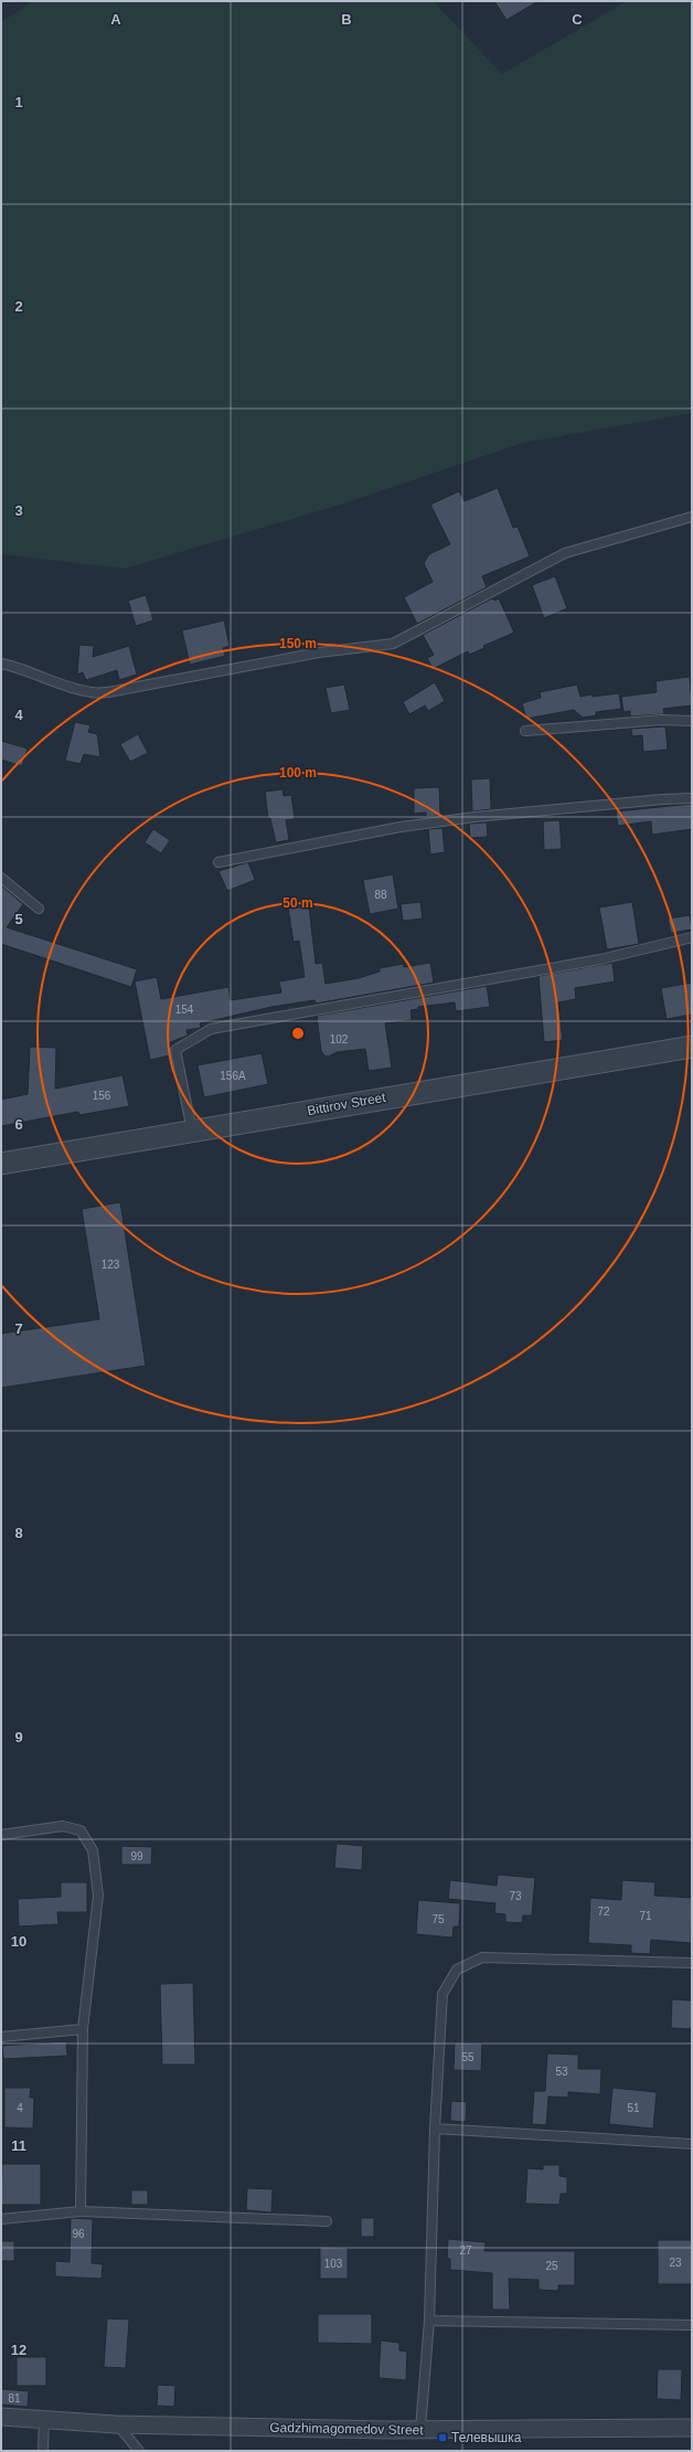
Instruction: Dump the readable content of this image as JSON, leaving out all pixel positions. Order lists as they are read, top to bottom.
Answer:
{
  "streets": {
    "street": ["Bittirov Street", "Gadzhimagomedov Street"]
  },
  "places": {
    "transit": ["Телевышка"]
  },
  "house_numbers": [
    "88",
    "154",
    "102",
    "156А",
    "156",
    "123",
    "99",
    "73",
    "72",
    "71",
    "75",
    "55",
    "53",
    "4",
    "51",
    "96",
    "27",
    "23",
    "103",
    "25",
    "81"
  ],
  "grid": {
    "columns": ["A", "B", "C"],
    "rows": [
      "1",
      "2",
      "3",
      "4",
      "5",
      "6",
      "7",
      "8",
      "9",
      "10",
      "11",
      "12"
    ]
  },
  "rings": ["150 m", "100 m", "50 m"]
}
